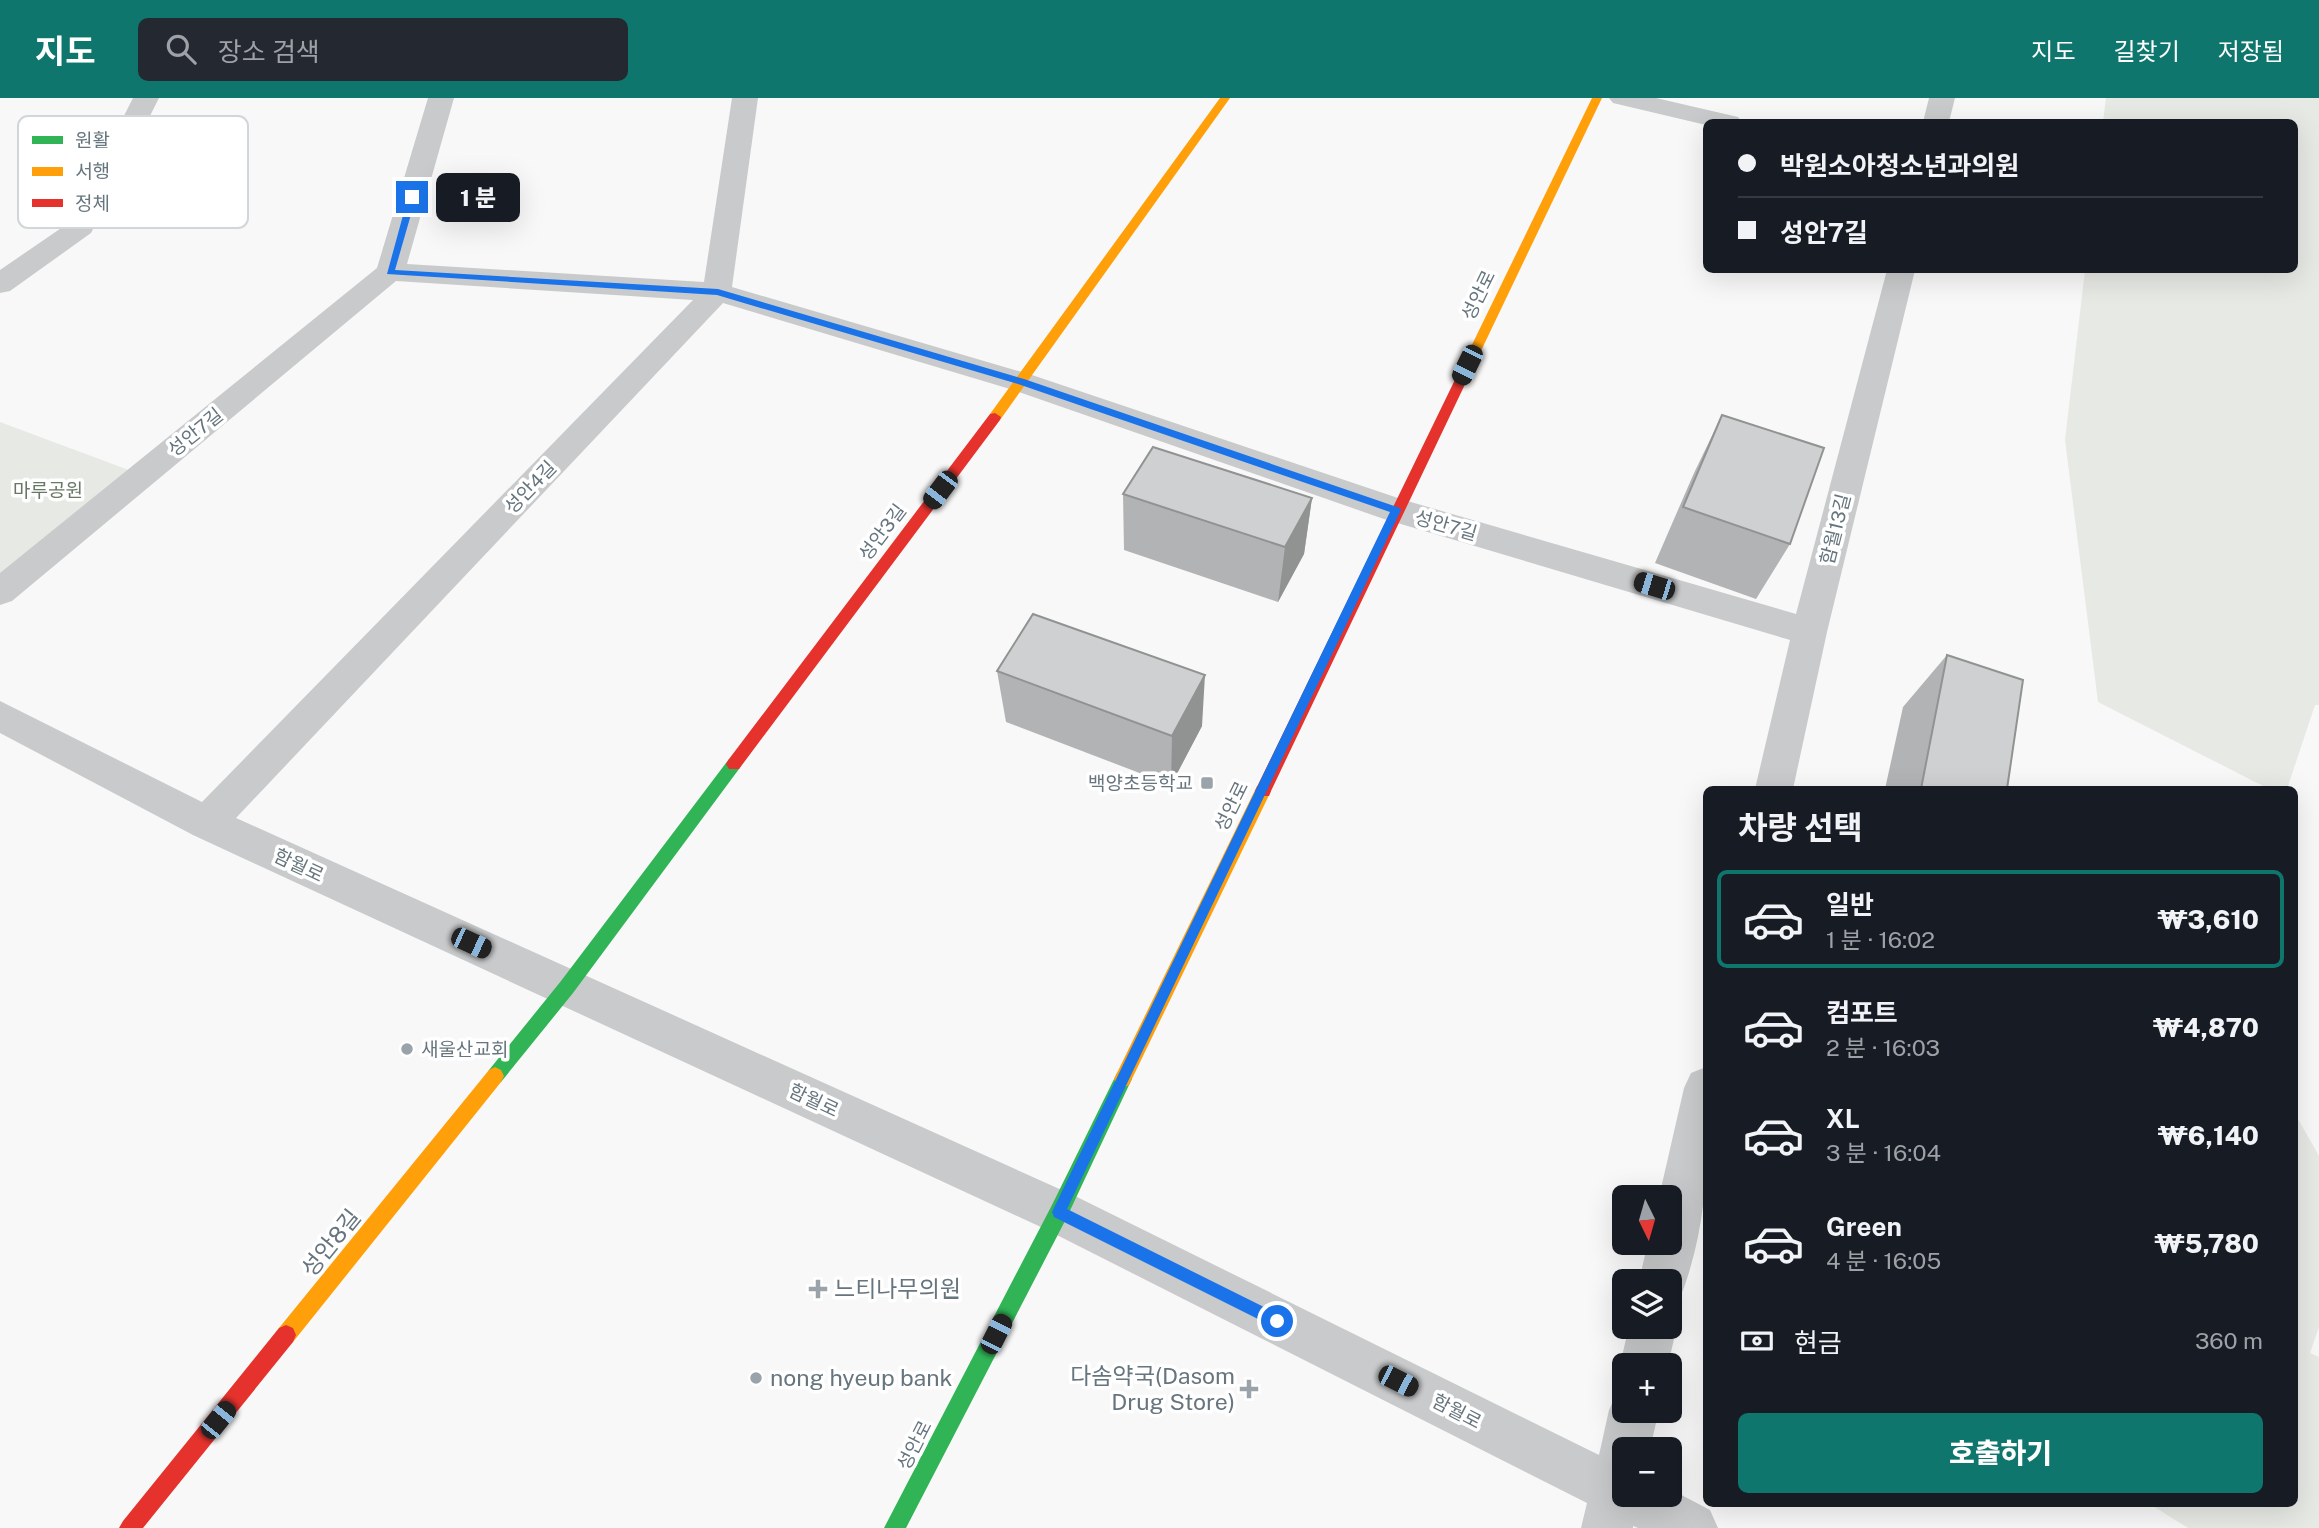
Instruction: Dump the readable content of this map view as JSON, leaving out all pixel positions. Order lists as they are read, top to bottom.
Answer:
{
  "streets": {
    "street": [
      "성안로",
      "성안7길",
      "성안4길",
      "함월13길",
      "성안3길",
      "함월로",
      "성안8길"
    ]
  },
  "crossings": [
    ["성안로", "성안7길"],
    ["성안로", "함월로"],
    ["성안7길", "성안4길"],
    ["성안7길", "함월13길"],
    ["성안7길", "성안3길"],
    ["성안4길", "함월로"],
    ["성안3길", "함월로"],
    ["성안3길", "성안8길"],
    ["함월로", "성안8길"]
  ],
  "parks": ["마루공원"],
  "places": {
    "transit": ["백양초등학교"],
    "other": ["새울산교회", "nong hyeup bank"],
    "health": ["느티나무의원", "다솜약국(Dasom Drug Store)"]
  },
  "legend": ["원활", "서행", "정체"],
  "north": "bottom",
  "page": {
    "header": "지도",
    "search": "장소 검색",
    "nav": ["지도", "길찾기", "저장됨"],
    "banner": ["박원소아청소년과의원", "성안7길"],
    "bubble": "1 분",
    "heading": "차량 선택",
    "list": [
      {
        "name": "일반",
        "note": "1 분 · 16:02",
        "value": "₩3,610"
      },
      {
        "name": "컴포트",
        "note": "2 분 · 16:03",
        "value": "₩4,870"
      },
      {
        "name": "XL",
        "note": "3 분 · 16:04",
        "value": "₩6,140"
      },
      {
        "name": "Green",
        "note": "4 분 · 16:05",
        "value": "₩5,780"
      }
    ],
    "map_buttons": ["+", "−"],
    "pay": ["현금", "360 m"],
    "buttons": "호출하기"
  }
}
